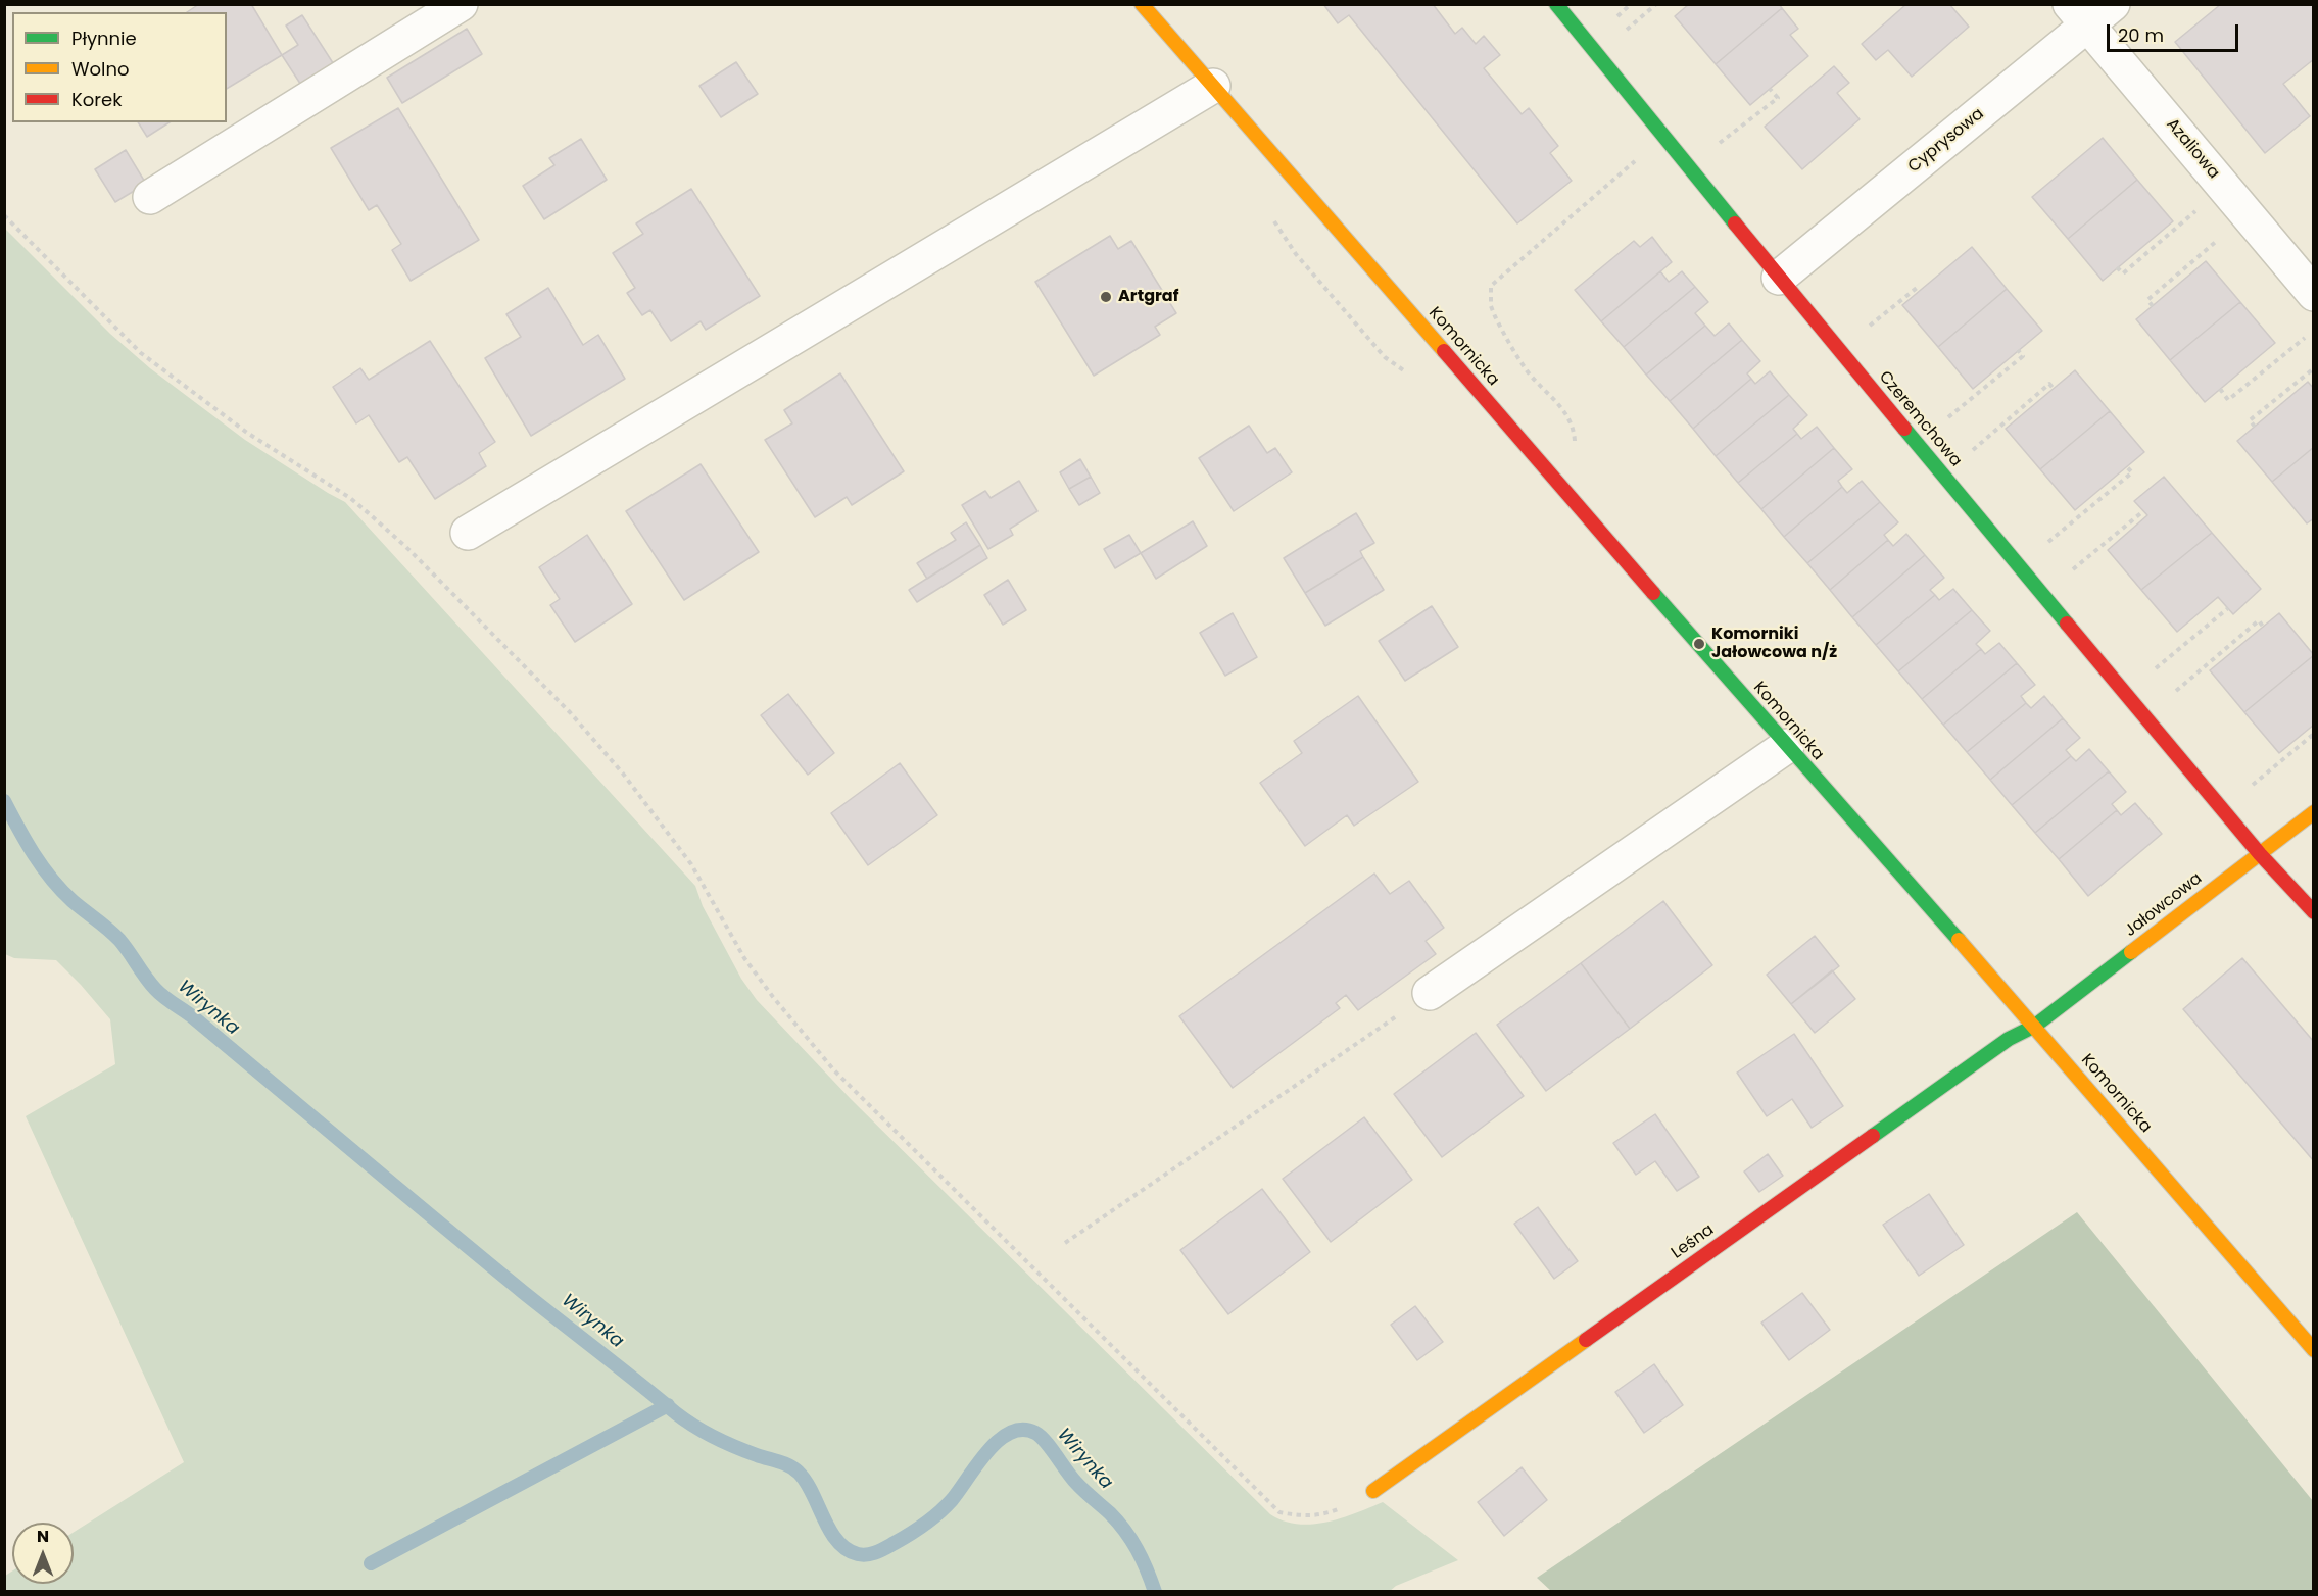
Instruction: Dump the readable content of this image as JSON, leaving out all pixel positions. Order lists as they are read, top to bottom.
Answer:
{
  "streets": {
    "street": [
      "Cyprysowa",
      "Azaliowa",
      "Komornicka",
      "Czeremchowa",
      "Jałowcowa",
      "Leśna"
    ]
  },
  "crossings": [
    ["Cyprysowa", "Azaliowa"],
    ["Cyprysowa", "Czeremchowa"],
    ["Komornicka", "Jałowcowa"],
    ["Komornicka", "Leśna"],
    ["Czeremchowa", "Jałowcowa"],
    ["Jałowcowa", "Leśna"]
  ],
  "water": ["Wirynka"],
  "places": ["Artgraf", "Komorniki Jałowcowa n/ż"],
  "legend": ["Płynnie", "Wolno", "Korek"],
  "scale_bar": "20 m",
  "north": "top"
}
